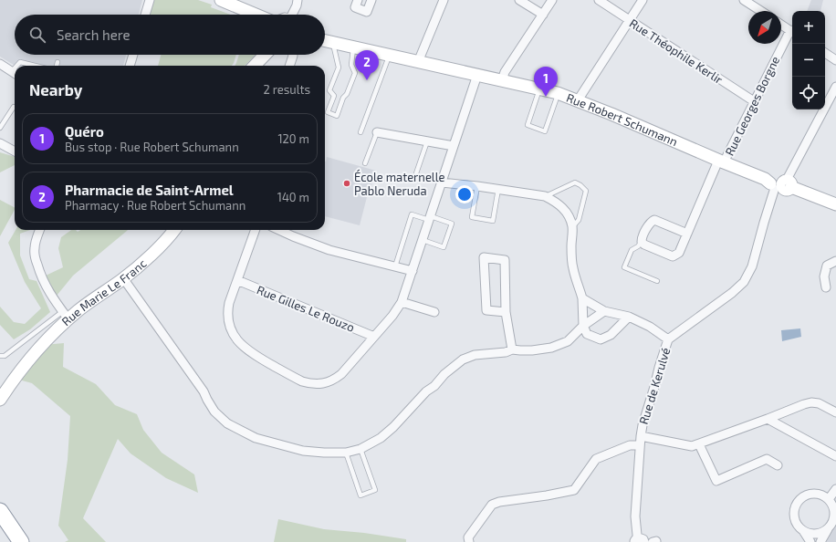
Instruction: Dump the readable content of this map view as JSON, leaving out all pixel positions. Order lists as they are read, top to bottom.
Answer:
{
  "streets": {
    "street": [
      "Rue Théophile Kerlir",
      "Rue Georges Borgne",
      "Rue Robert Schumann",
      "Rue Marie Le Franc",
      "Rue Gilles Le Rouzo",
      "Rue de Kerulvé"
    ]
  },
  "crossings": [
    ["Rue Théophile Kerlir", "Rue Georges Borgne"],
    ["Rue Georges Borgne", "Rue Robert Schumann"],
    ["Rue Robert Schumann", "Rue de Kerulvé"]
  ],
  "places": ["École maternelle Pablo Neruda"],
  "north": "bottom left",
  "page": {
    "map_buttons": ["+", "−"],
    "search": "Search here",
    "pins": ["2", "1"],
    "heading": ["Nearby", "2 results"],
    "list": [
      {
        "mark": "1",
        "name": "Quéro",
        "note": "Bus stop · Rue Robert Schumann",
        "value": "120 m"
      },
      {
        "mark": "2",
        "name": "Pharmacie de Saint-Armel",
        "note": "Pharmacy · Rue Robert Schumann",
        "value": "140 m"
      }
    ]
  }
}
